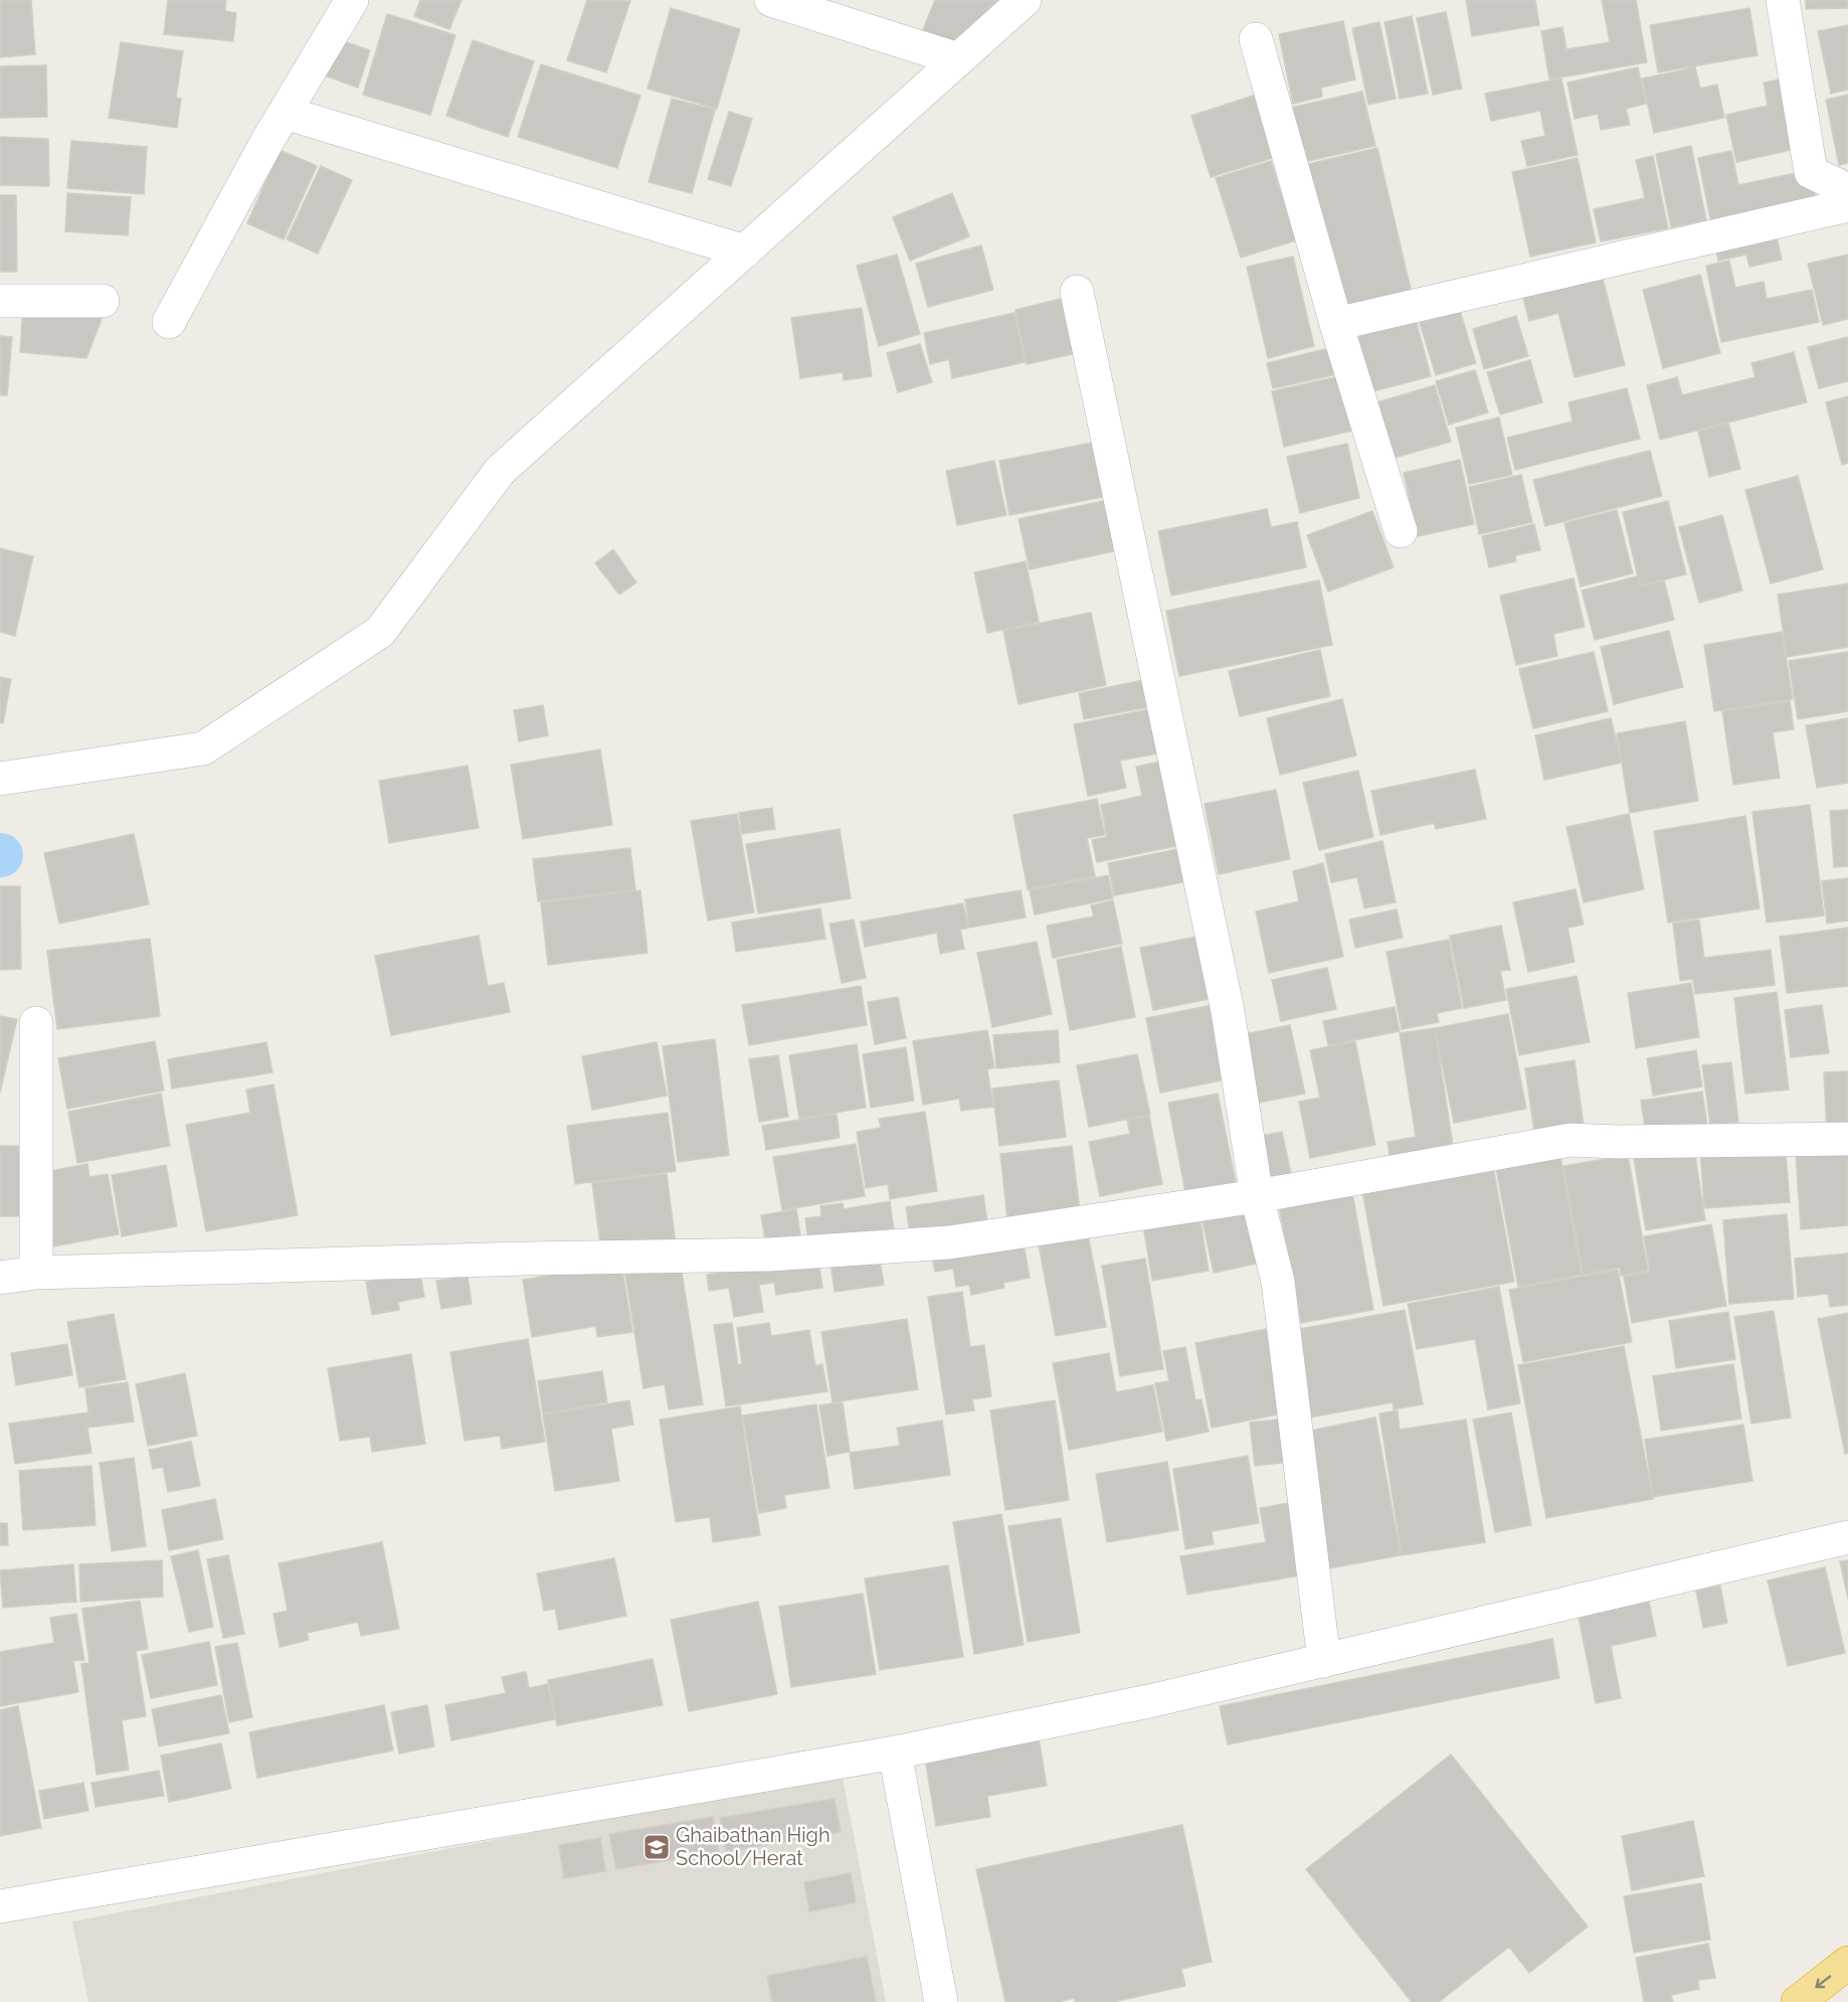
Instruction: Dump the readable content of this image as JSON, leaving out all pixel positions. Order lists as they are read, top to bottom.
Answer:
{
  "places": {
    "school or university": ["Ghaibathan High School/Herat"]
  }
}
